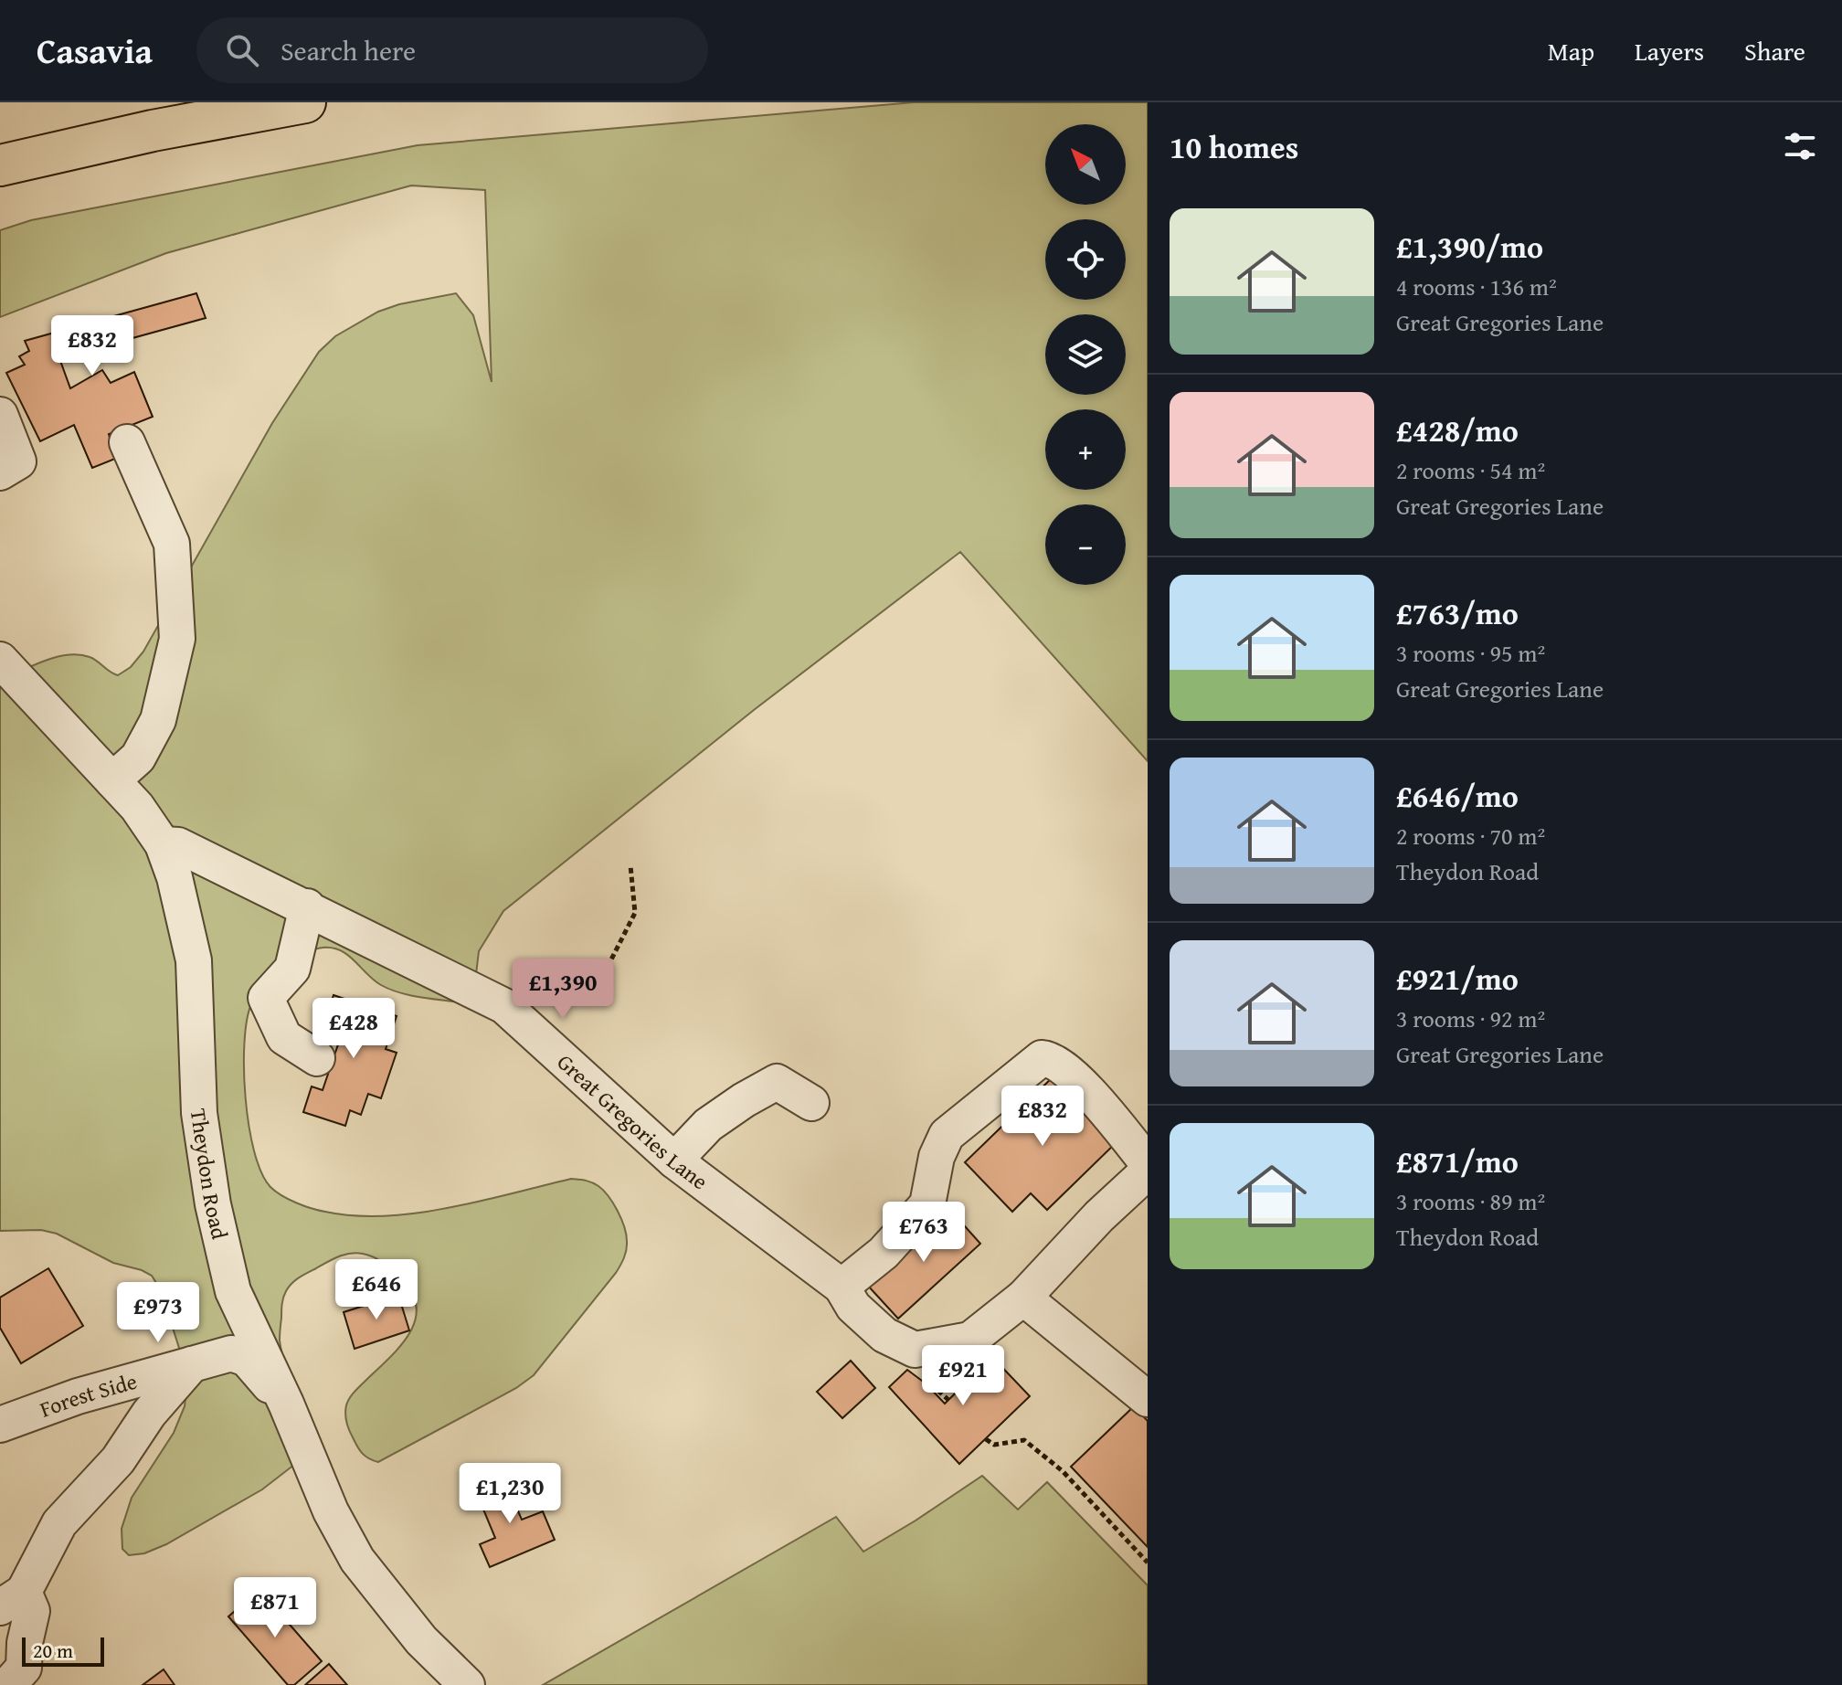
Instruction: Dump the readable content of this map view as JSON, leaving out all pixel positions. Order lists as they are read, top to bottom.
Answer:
{
  "streets": {
    "street": ["Great Gregories Lane", "Theydon Road", "Forest Side"]
  },
  "crossings": [
    ["Great Gregories Lane", "Theydon Road"],
    ["Theydon Road", "Forest Side"]
  ],
  "scale_bar": "20 m",
  "north": "top left",
  "page": {
    "header": "Casavia",
    "search": "Search here",
    "nav": ["Map", "Layers", "Share"],
    "heading": "10 homes",
    "map_buttons": ["+", "−"],
    "list": [
      {
        "name": "£1,390/mo",
        "note": "4 rooms · 136 m² · Great Gregories Lane"
      },
      {
        "name": "£428/mo",
        "note": "2 rooms · 54 m² · Great Gregories Lane"
      },
      {
        "name": "£763/mo",
        "note": "3 rooms · 95 m² · Great Gregories Lane"
      },
      {
        "name": "£646/mo",
        "note": "2 rooms · 70 m² · Theydon Road"
      },
      {
        "name": "£921/mo",
        "note": "3 rooms · 92 m² · Great Gregories Lane"
      },
      {
        "name": "£871/mo",
        "note": "3 rooms · 89 m² · Theydon Road"
      }
    ],
    "price": [
      "£832",
      "£1,390",
      "£428",
      "£832",
      "£763",
      "£646",
      "£973",
      "£921",
      "£1,230",
      "£871"
    ],
    "scale": "20 m"
  }
}
